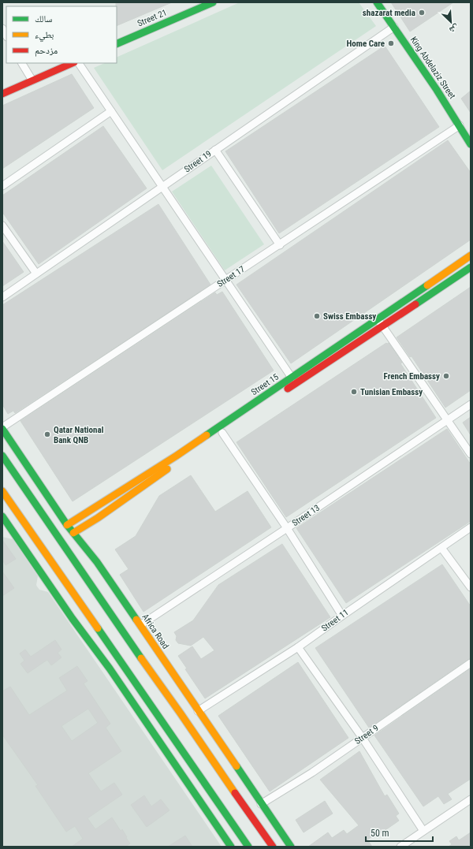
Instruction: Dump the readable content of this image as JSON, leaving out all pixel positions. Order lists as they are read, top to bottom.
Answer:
{
  "streets": {
    "main road": [
      "Street 21",
      "King Abdelaziz Street",
      "Street 15",
      "Africa Road"
    ],
    "street": [
      "Street 19",
      "Street 17",
      "Street 13",
      "Street 11",
      "Street 9"
    ]
  },
  "crossings": [
    ["King Abdelaziz Street", "Street 19"],
    ["King Abdelaziz Street", "Street 17"],
    ["Street 17", "Africa Road"],
    ["Street 15", "Africa Road"],
    ["Street 13", "Africa Road"],
    ["Street 11", "Africa Road"],
    ["Africa Road", "Street 9"]
  ],
  "places": [
    "shazarat media",
    "Home Care",
    "Swiss Embassy",
    "French Embassy",
    "Tunisian Embassy",
    "Qatar National Bank QNB"
  ],
  "legend": ["سالك", "بطيء", "مزدحم"],
  "scale_bar": "50 m",
  "north": "bottom right"
}
